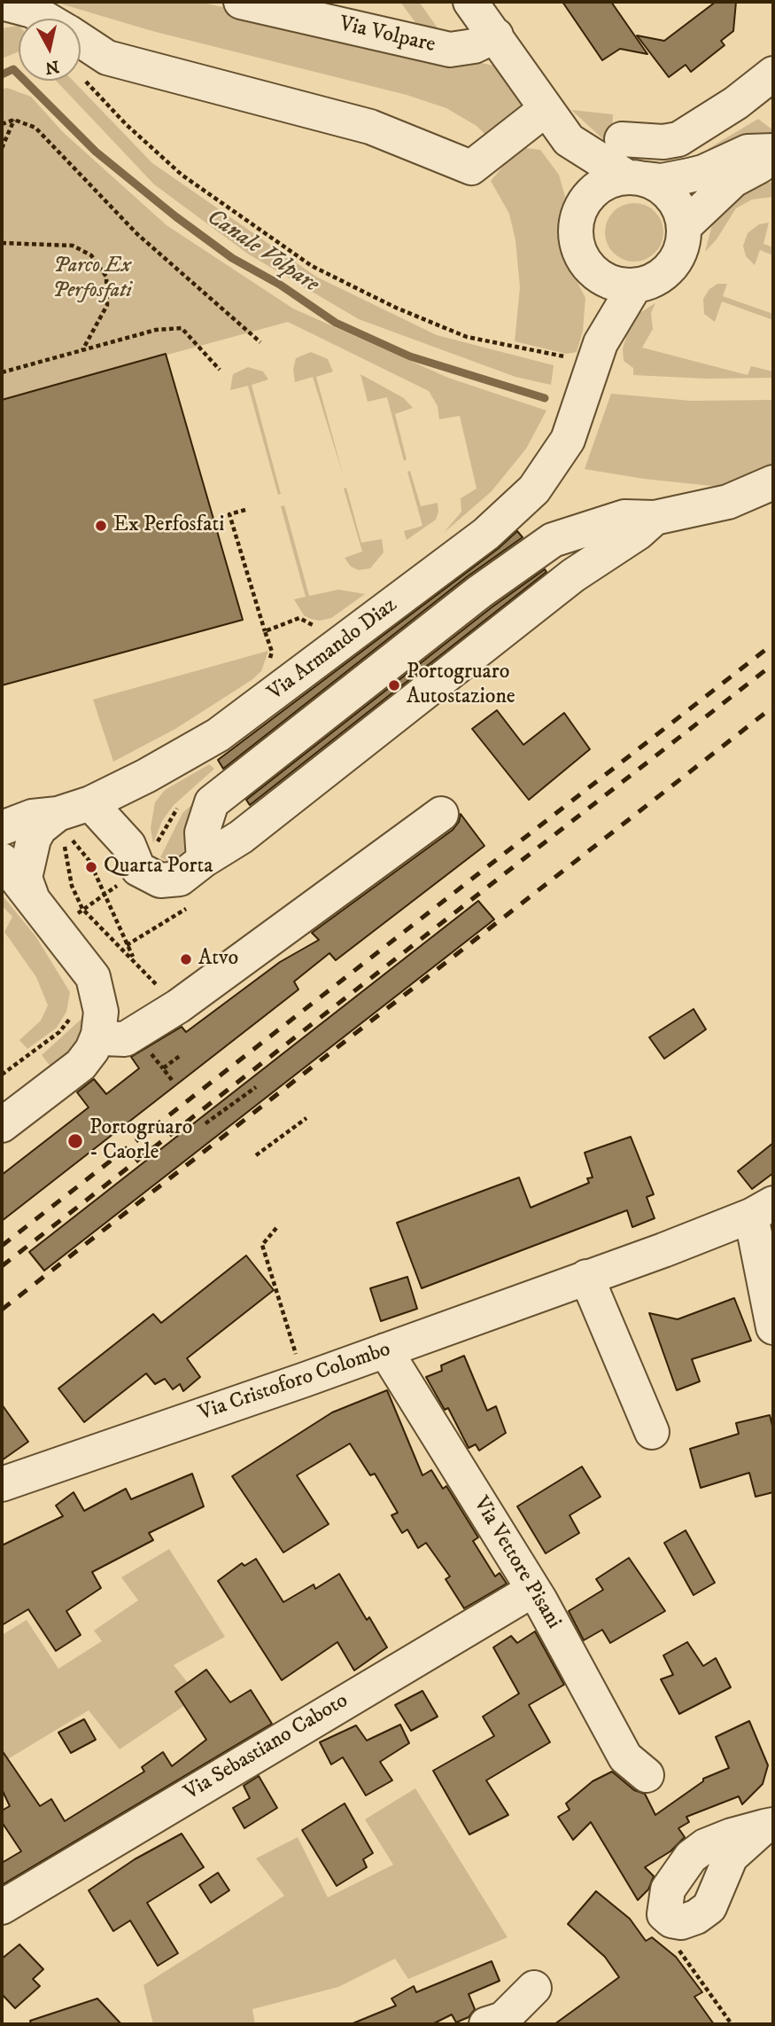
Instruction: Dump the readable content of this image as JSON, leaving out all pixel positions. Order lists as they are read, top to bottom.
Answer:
{
  "streets": {
    "street": [
      "Via Volpare",
      "Via Armando Diaz",
      "Via Cristoforo Colombo",
      "Via Vettore Pisani",
      "Via Sebastiano Caboto"
    ]
  },
  "crossings": [
    ["Via Cristoforo Colombo", "Via Vettore Pisani"],
    ["Via Vettore Pisani", "Via Sebastiano Caboto"]
  ],
  "water": ["Canale Volpare"],
  "parks": ["Parco Ex Perfosfati"],
  "places": [
    "Ex Perfosfati",
    "Portogruaro Autostazione",
    "Quarta Porta",
    "Atvo",
    "Portogruaro - Caorle"
  ],
  "north": "bottom"
}
